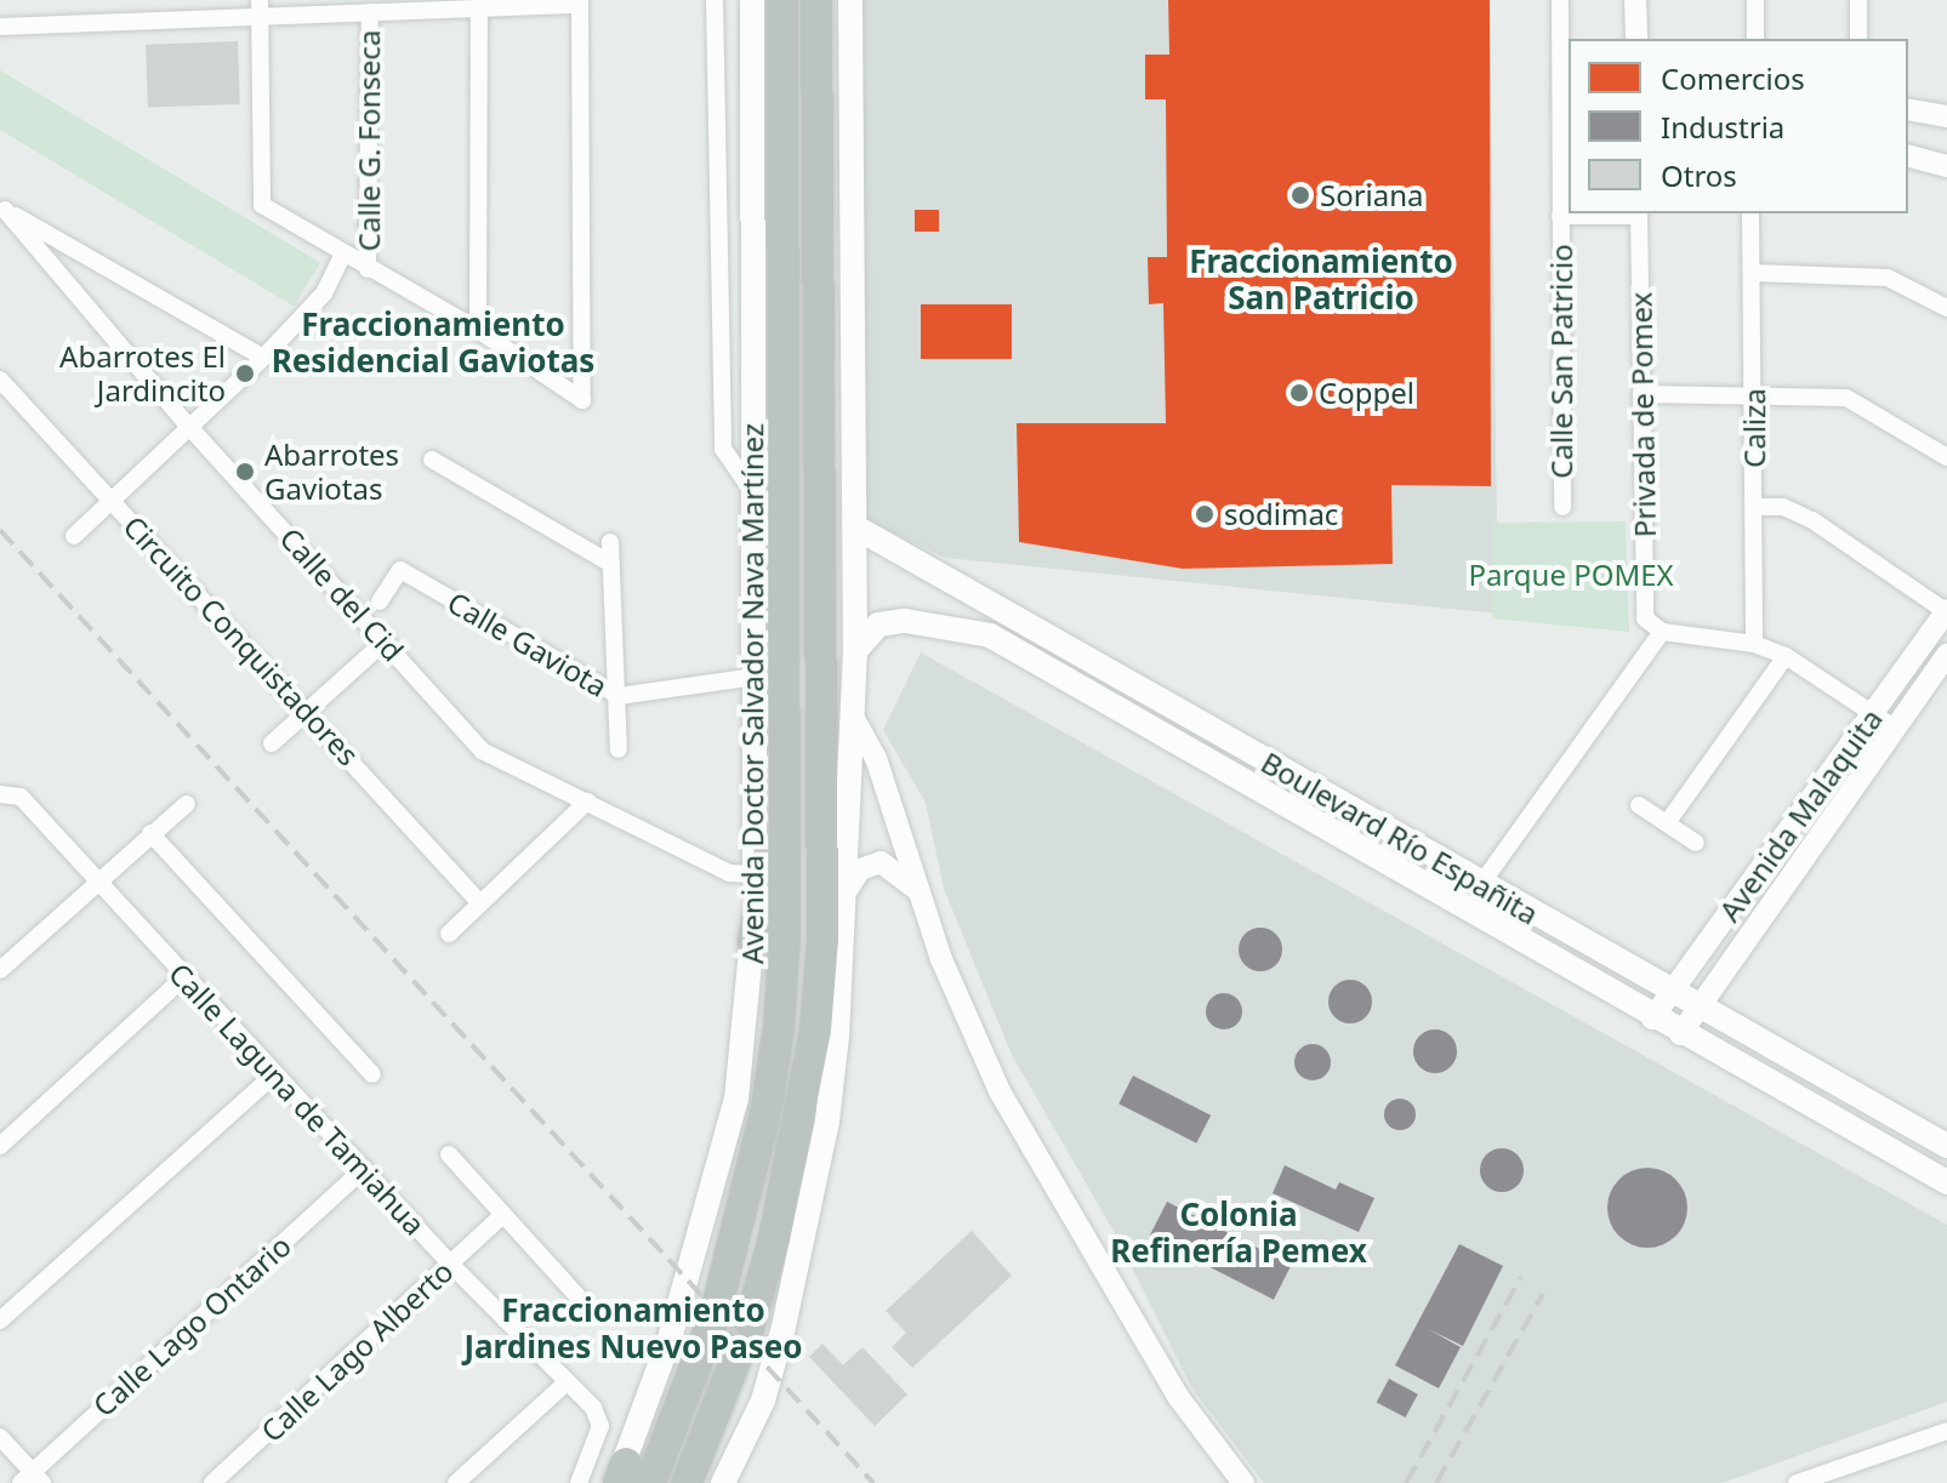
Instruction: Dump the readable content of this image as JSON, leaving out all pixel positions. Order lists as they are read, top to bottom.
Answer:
{
  "streets": {
    "highway": ["Avenida Doctor Salvador Nava Martínez"],
    "main road": ["Boulevard Río Españita"],
    "street": [
      "Calle G. Fonseca",
      "Calle San Patricio",
      "Privada de Pomex",
      "Caliza",
      "Calle del Cid",
      "Circuito Conquistadores",
      "Calle Gaviota",
      "Avenida Malaquita",
      "Calle Laguna de Tamiahua",
      "Calle Lago Ontario",
      "Calle Lago Alberto"
    ]
  },
  "crossings": [
    ["Calle San Patricio", "Privada de Pomex"],
    ["Calle del Cid", "Avenida Doctor Salvador Nava Martínez"],
    ["Calle Gaviota", "Avenida Doctor Salvador Nava Martínez"],
    ["Avenida Malaquita", "Boulevard Río Españita"],
    ["Calle Laguna de Tamiahua", "Calle Lago Ontario"],
    ["Calle Laguna de Tamiahua", "Calle Lago Alberto"]
  ],
  "districts": [
    "Fraccionamiento San Patricio",
    "Fraccionamiento Residencial Gaviotas",
    "Colonia Refinería Pemex",
    "Fraccionamiento Jardines Nuevo Paseo"
  ],
  "parks": ["Parque POMEX"],
  "places": [
    "Soriana",
    "Abarrotes El Jardincito",
    "Coppel",
    "Abarrotes Gaviotas",
    "sodimac"
  ],
  "legend": ["Comercios", "Industria", "Otros"]
}
